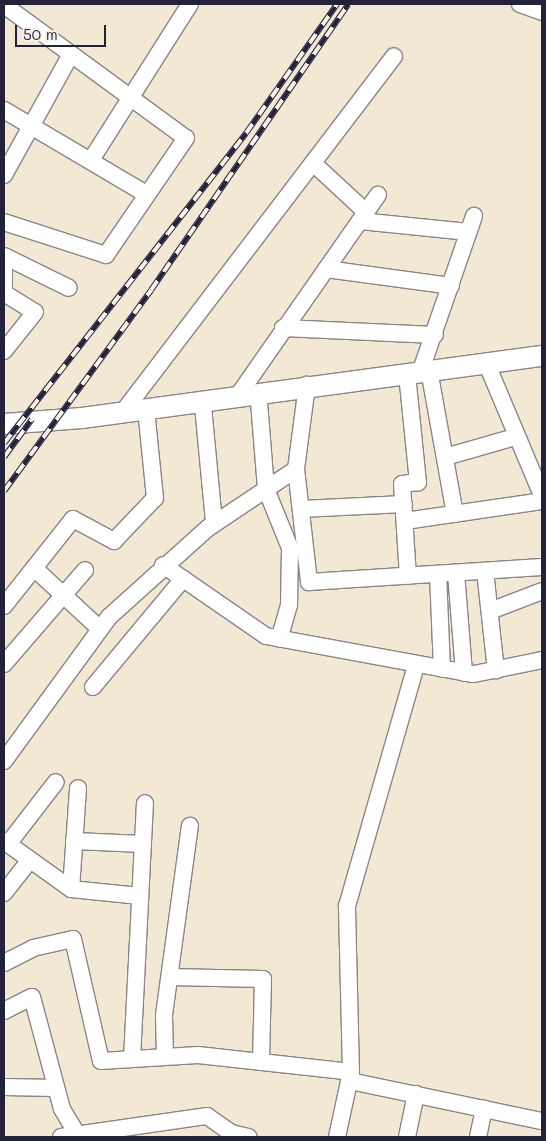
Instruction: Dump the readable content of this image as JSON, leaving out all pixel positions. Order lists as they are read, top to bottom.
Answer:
{
  "scale_bar": "50 m"
}
